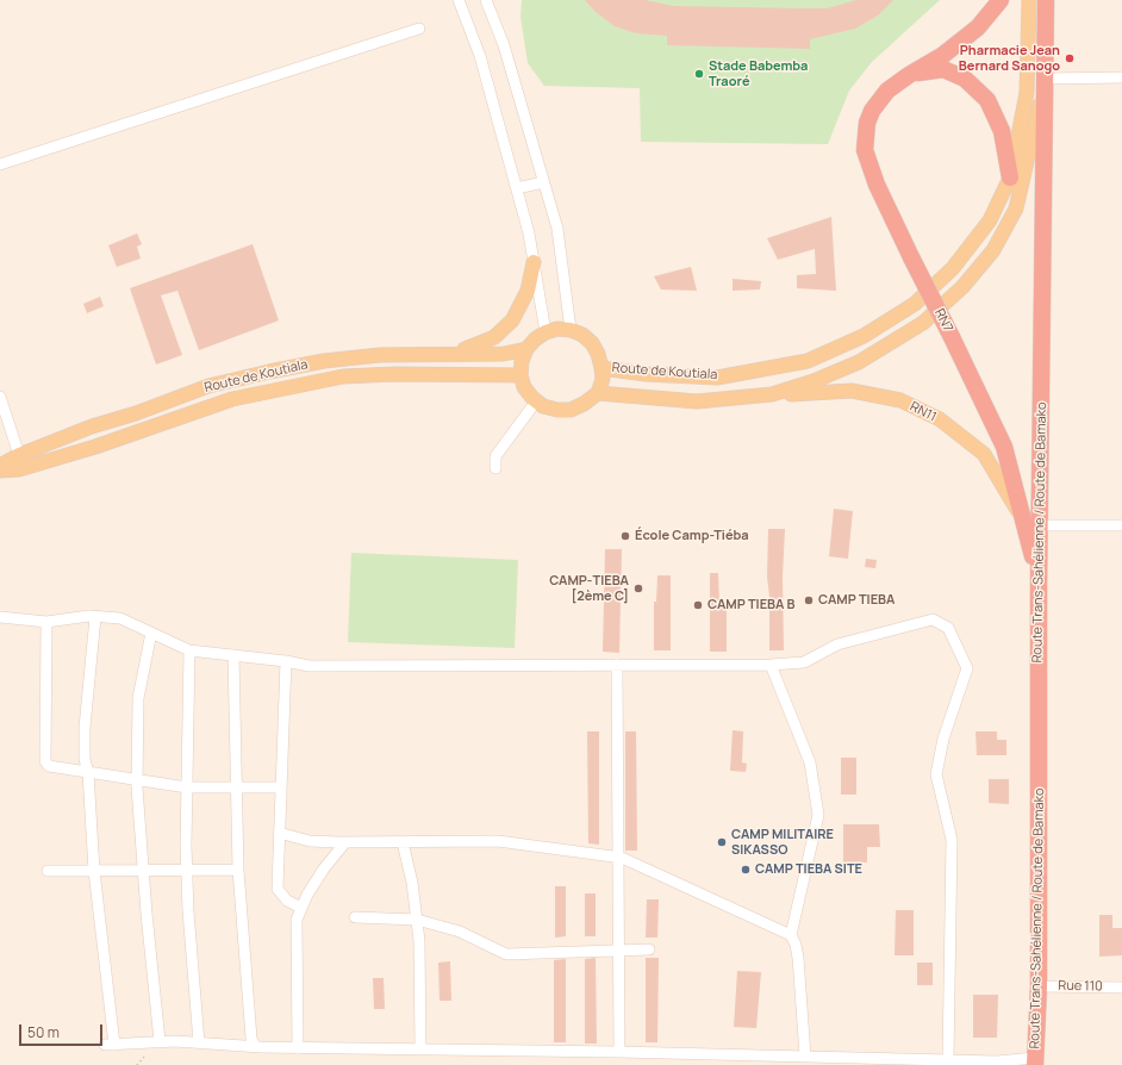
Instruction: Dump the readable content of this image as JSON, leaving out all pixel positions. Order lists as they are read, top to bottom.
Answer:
{
  "streets": {
    "highway": ["RN7", "Route Trans-Sahélienne / Route de Bamako"],
    "main road": ["Route de Koutiala", "RN11"],
    "street": ["Rue 110"]
  },
  "crossings": [
    ["RN7", "Route de Koutiala"],
    ["RN7", "RN11"],
    ["RN7", "Route Trans-Sahélienne / Route de Bamako"],
    ["Route de Koutiala", "RN11"],
    ["RN11", "Route Trans-Sahélienne / Route de Bamako"],
    ["Route Trans-Sahélienne / Route de Bamako", "Rue 110"]
  ],
  "places": [
    "Pharmacie Jean Bernard Sanogo",
    "Stade Babemba Traoré",
    "École Camp-Tiéba",
    "CAMP-TIEBA [2ème C]",
    "CAMP TIEBA",
    "CAMP TIEBA B",
    "CAMP MILITAIRE SIKASSO",
    "CAMP TIEBA SITE"
  ],
  "scale_bar": "50 m"
}
